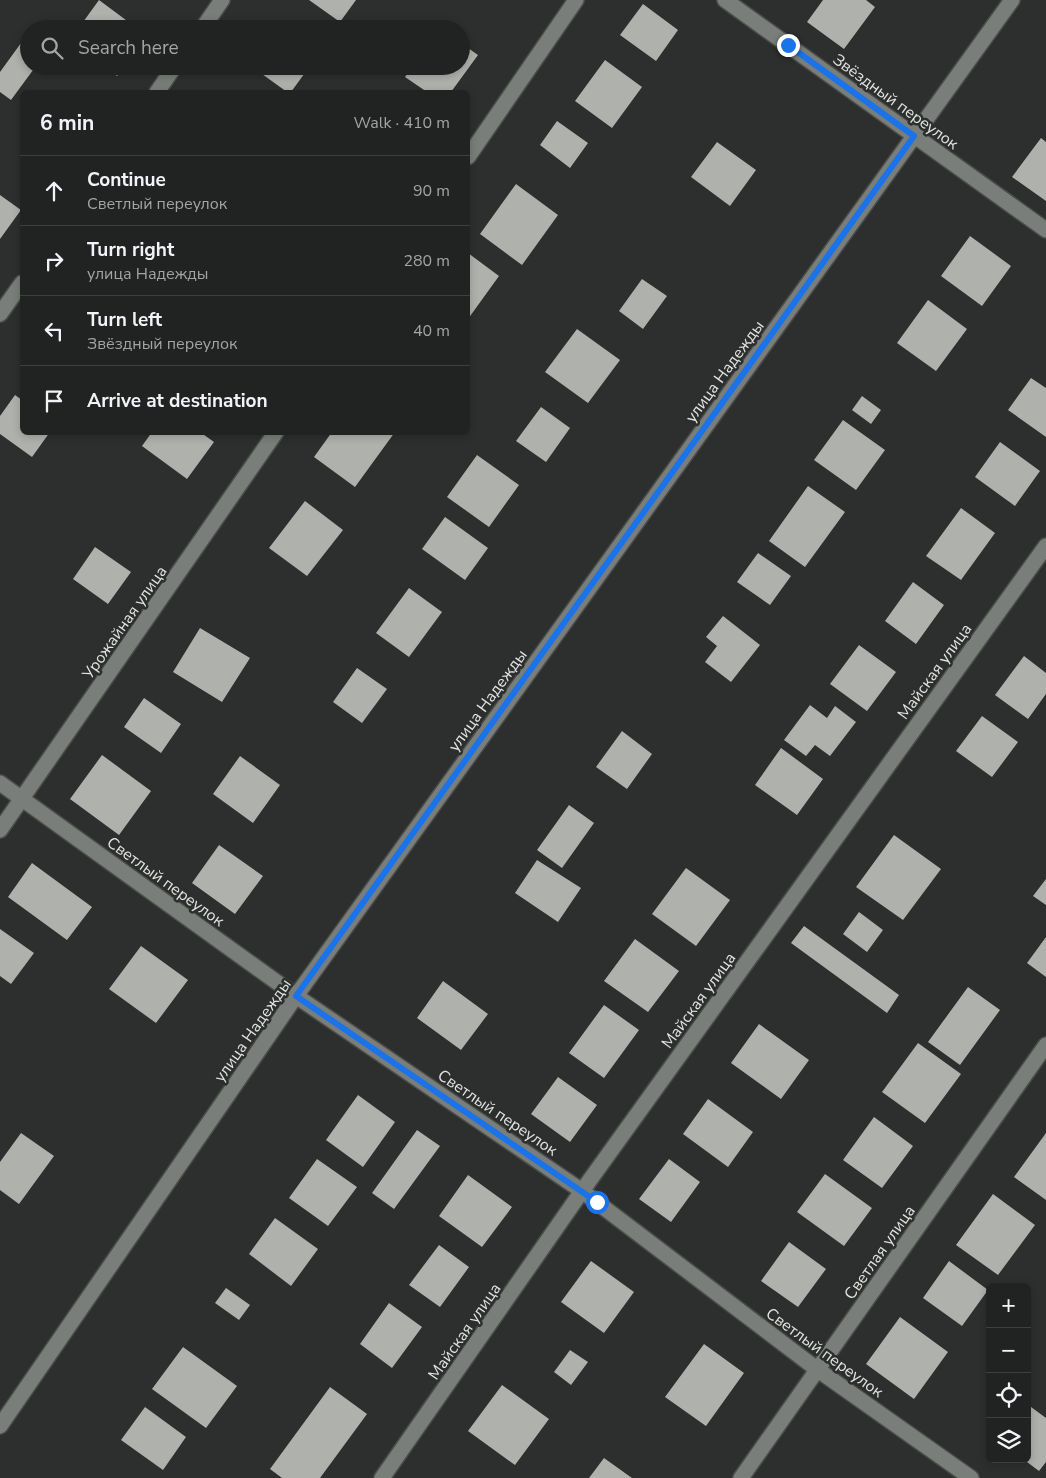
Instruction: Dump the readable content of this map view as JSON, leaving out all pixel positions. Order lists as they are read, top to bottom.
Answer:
{
  "streets": {
    "street": [
      "Звёздный переулок",
      "улица Надежды",
      "Урожайная улица",
      "Майская улица",
      "Светлый переулок",
      "Светлая улица"
    ]
  },
  "crossings": [
    ["Звёздный переулок", "улица Надежды"],
    ["улица Надежды", "Светлый переулок"],
    ["Урожайная улица", "Светлый переулок"],
    ["Майская улица", "Светлый переулок"],
    ["Светлый переулок", "Светлая улица"]
  ],
  "page": {
    "search": "Search here",
    "heading": ["6 min", "Walk · 410 m"],
    "list": [
      ["Continue", "Светлый переулок", "90 m"],
      ["Turn right", "улица Надежды", "280 m"],
      ["Turn left", "Звёздный переулок", "40 m"],
      "Arrive at destination"
    ],
    "map_buttons": ["+", "−"]
  }
}
